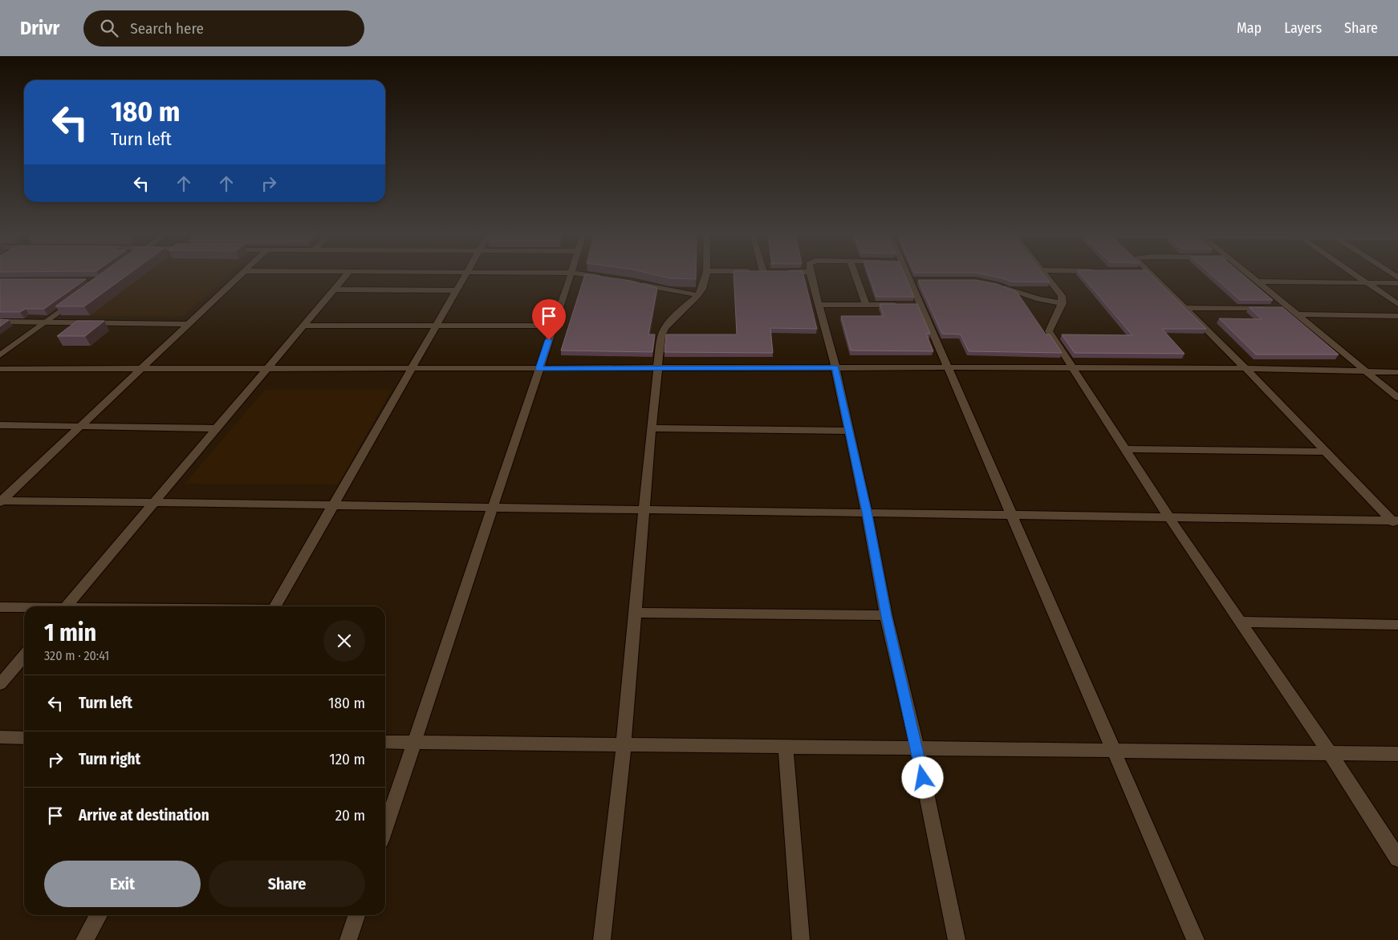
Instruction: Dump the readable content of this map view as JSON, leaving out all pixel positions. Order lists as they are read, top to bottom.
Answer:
{
  "page": {
    "header": "Drivr",
    "search": "Search here",
    "nav": ["Map", "Layers", "Share"],
    "turn": ["180 m", "Turn left"],
    "heading": ["1 min", "320 m · 20:41"],
    "list": [
      {
        "name": "Turn left",
        "value": "180 m"
      },
      {
        "name": "Turn right",
        "value": "120 m"
      },
      {
        "name": "Arrive at destination",
        "value": "20 m"
      }
    ],
    "buttons": ["Exit", "Share"]
  }
}
